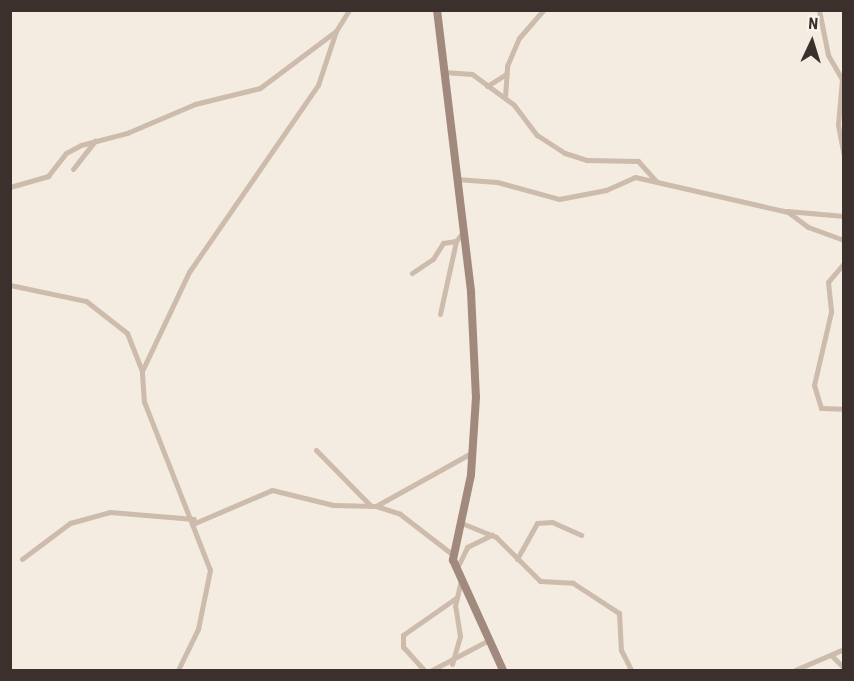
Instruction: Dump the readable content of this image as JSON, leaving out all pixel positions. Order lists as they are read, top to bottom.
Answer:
{
  "north": "top"
}
